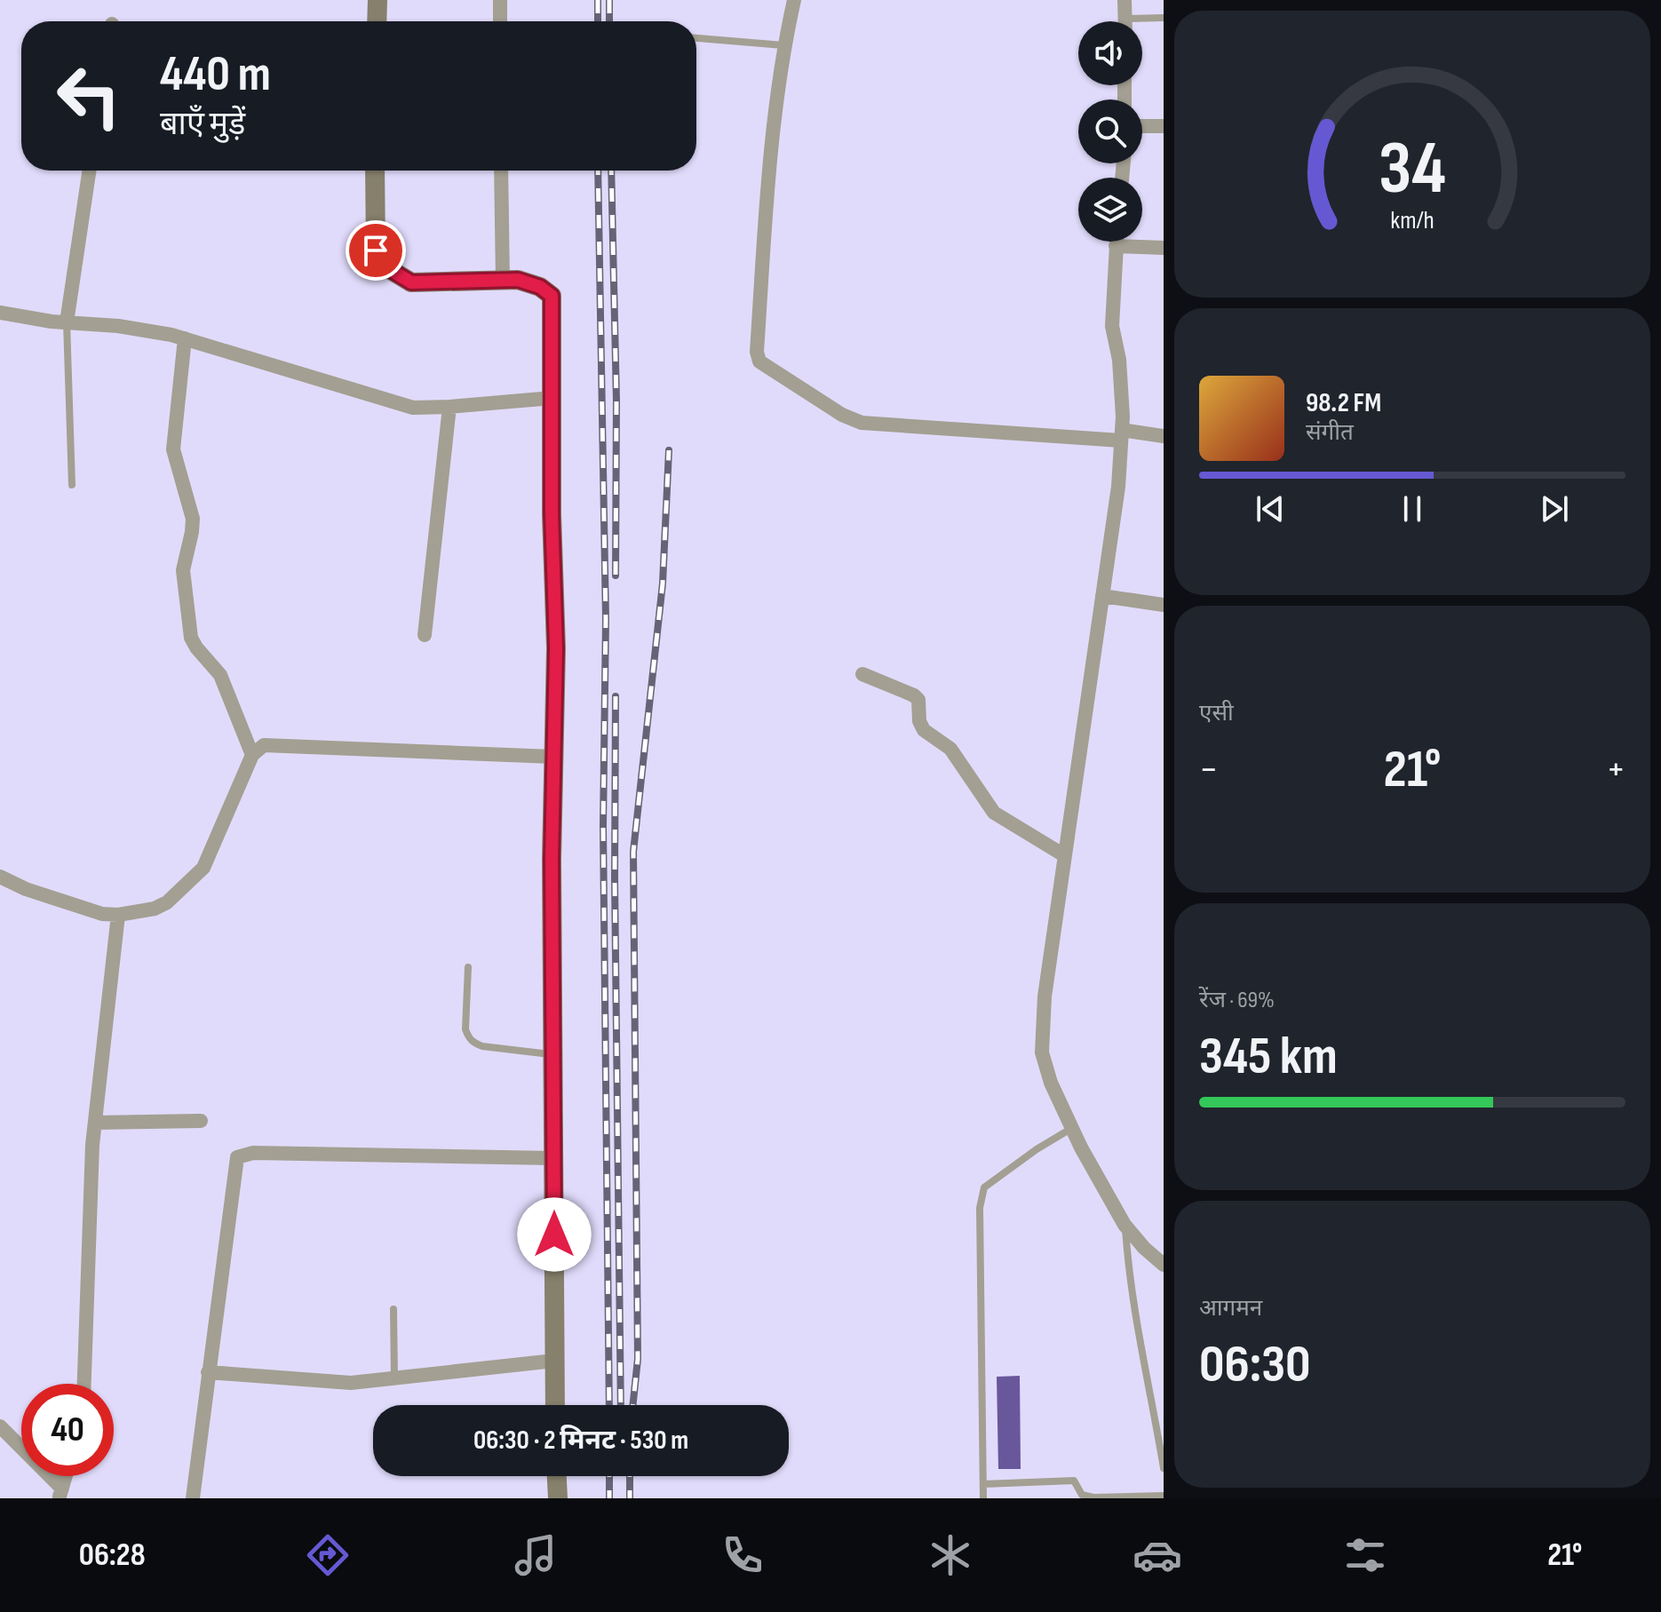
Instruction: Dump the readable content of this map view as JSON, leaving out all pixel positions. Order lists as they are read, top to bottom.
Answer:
{
  "page": {
    "turn": ["440 m", "बाएँ मुड़ें"],
    "song": ["98.2 FM", "संगीत"],
    "tile": [
      "एसी",
      ["रेंज · 69%", "345 km"],
      ["आगमन", "06:30"]
    ],
    "heat": ["−", "21°", "+"],
    "limit": "40",
    "trip": "06:30 · 2 मिनट · 530 m",
    "tabs": ["06:28", "21°"],
    "gauge": ["34", "km/h"]
  }
}
